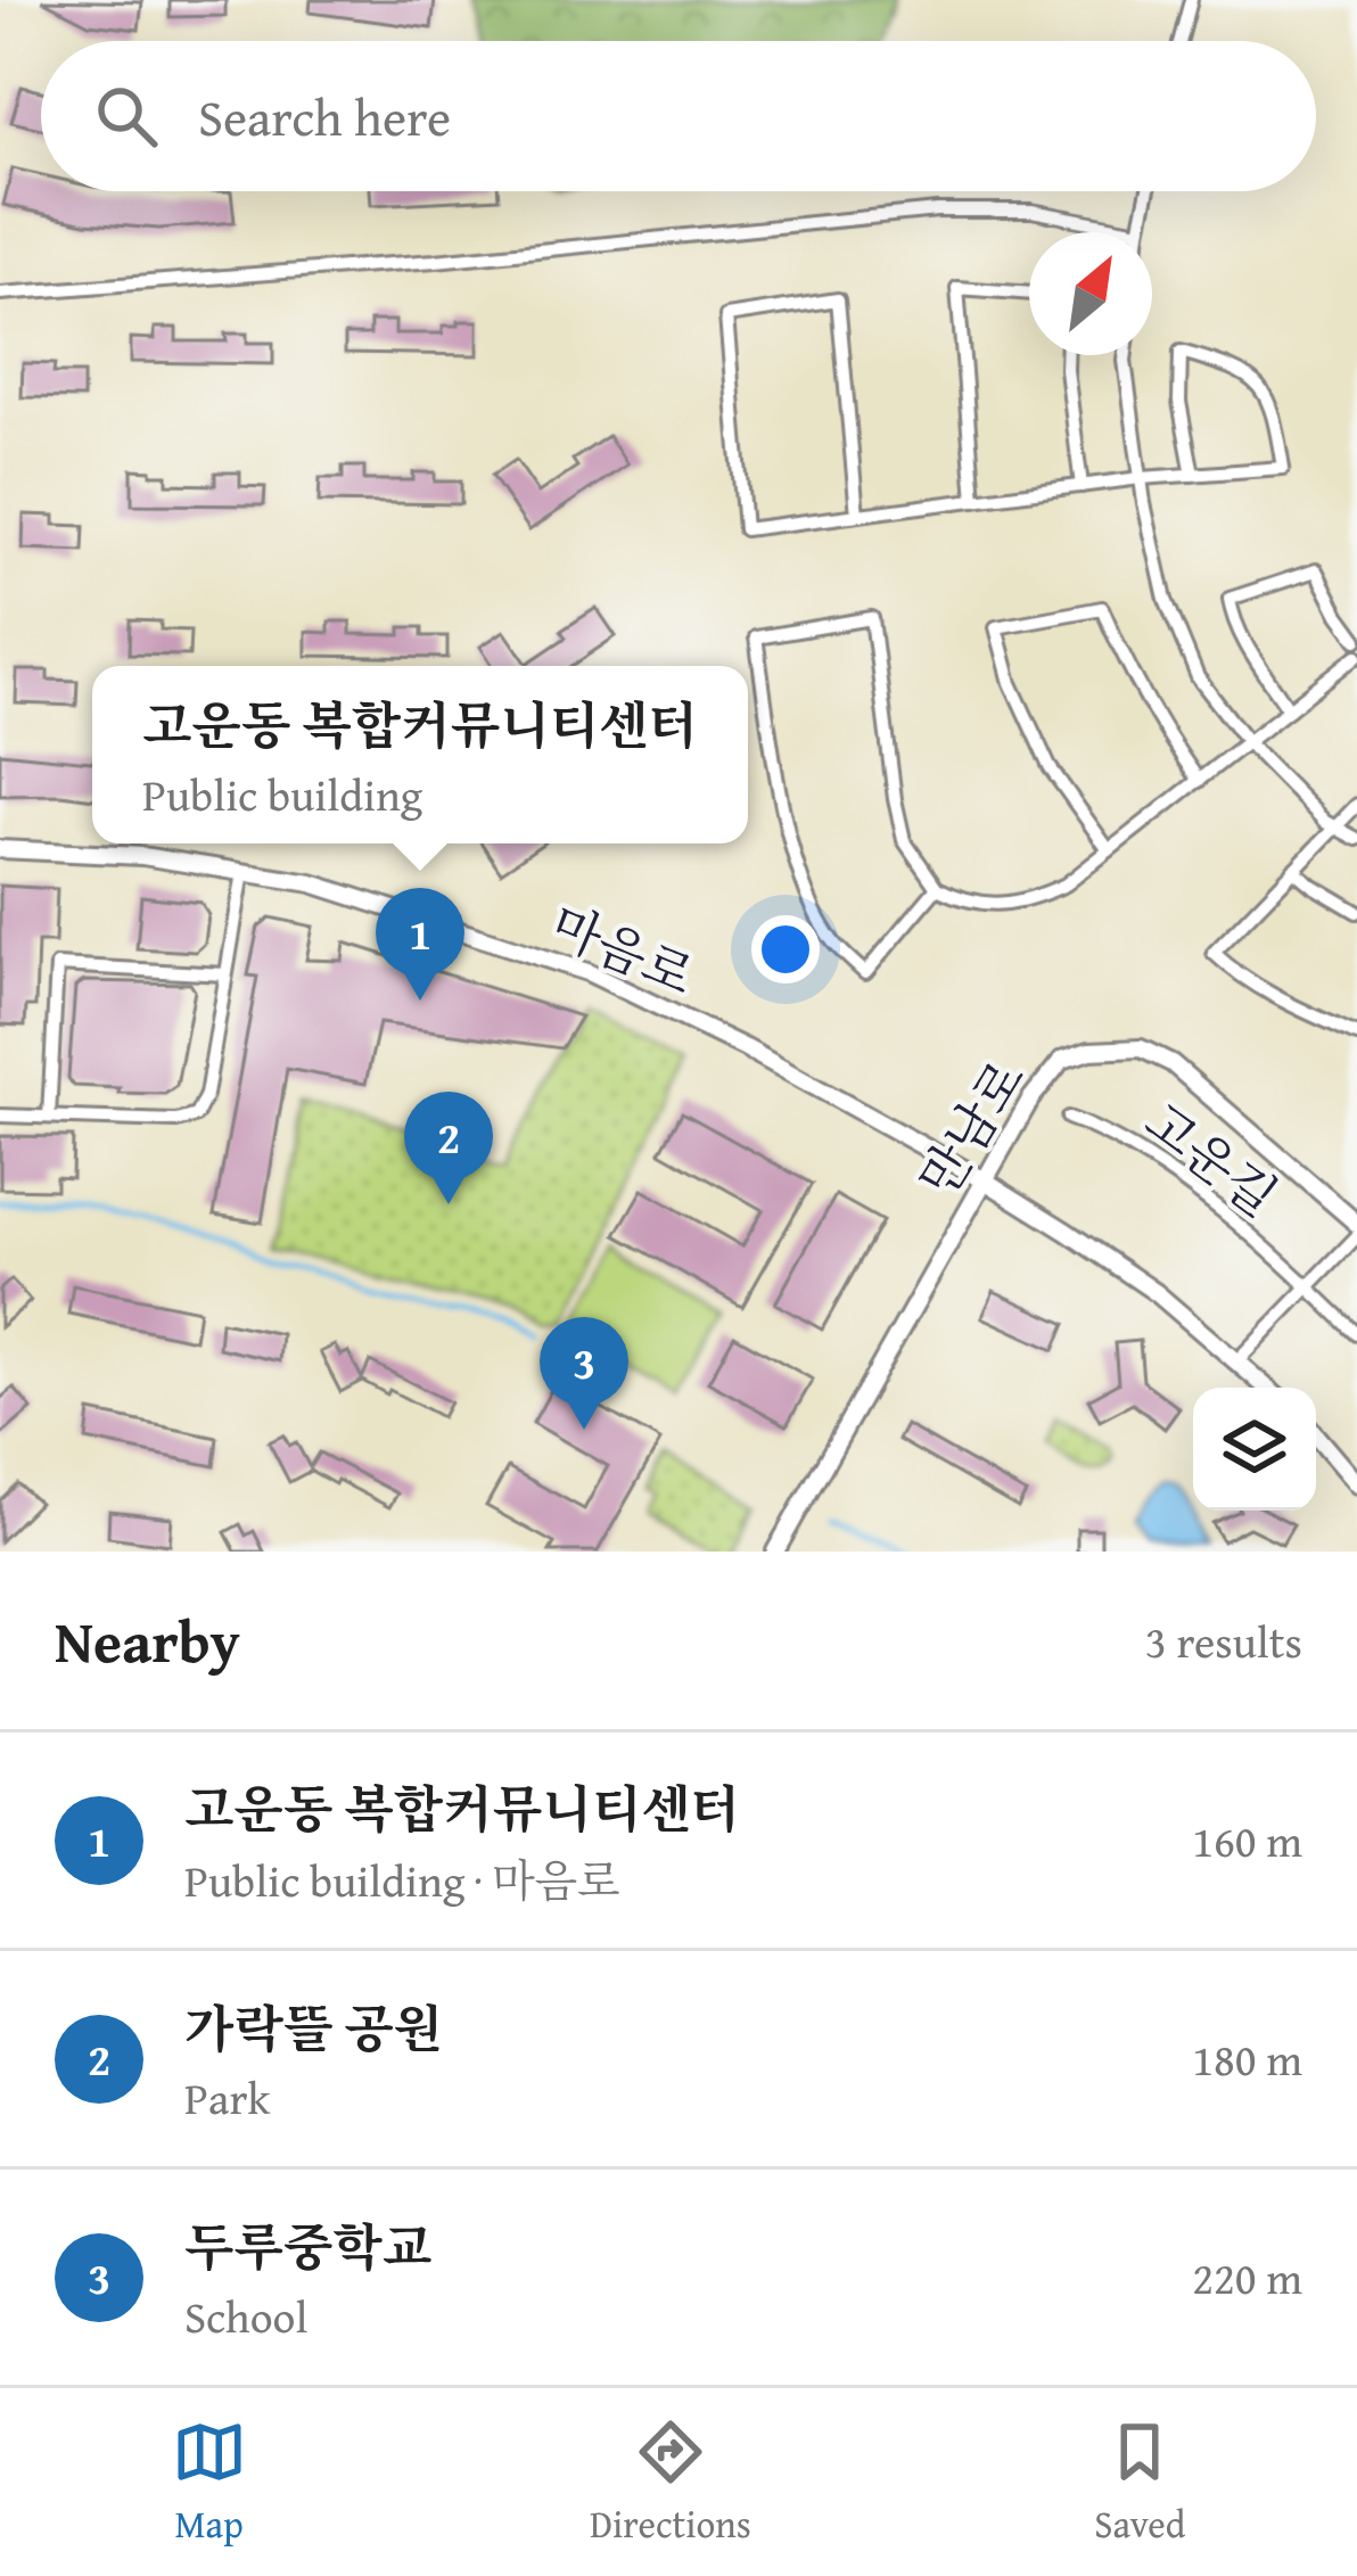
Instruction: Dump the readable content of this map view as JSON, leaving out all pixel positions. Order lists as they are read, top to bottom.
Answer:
{
  "streets": {
    "street": ["마음로", "만남로", "고운길"]
  },
  "crossings": [
    ["마음로", "만남로"]
  ],
  "north": "top right",
  "page": {
    "search": "Search here",
    "popup": ["고운동 복합커뮤니티센터", "Public building"],
    "pins": ["1", "2", "3"],
    "heading": ["Nearby", "3 results"],
    "list": [
      {
        "mark": "1",
        "name": "고운동 복합커뮤니티센터",
        "note": "Public building · 마음로",
        "value": "160 m"
      },
      {
        "mark": "2",
        "name": "가락뜰 공원",
        "note": "Park",
        "value": "180 m"
      },
      {
        "mark": "3",
        "name": "두루중학교",
        "note": "School",
        "value": "220 m"
      }
    ],
    "nav": ["Map", "Directions", "Saved"]
  }
}
